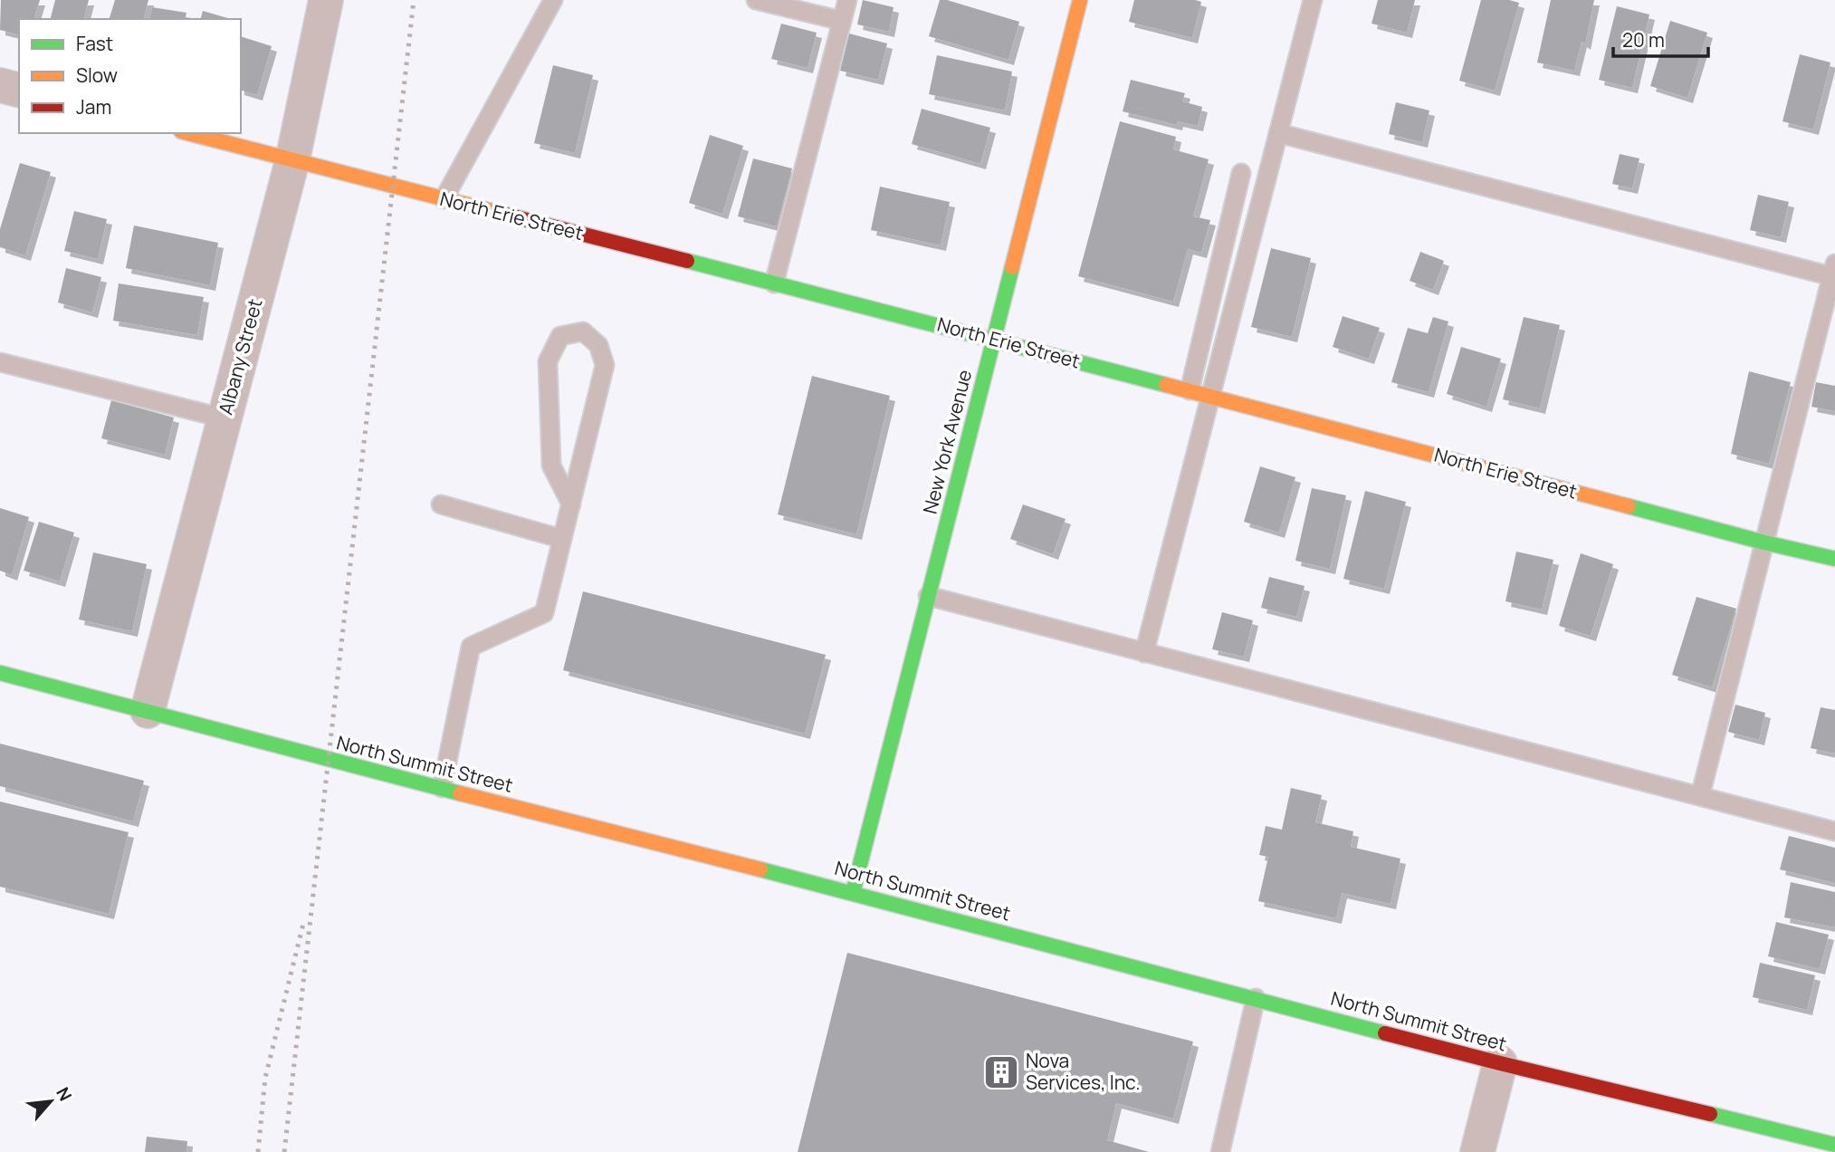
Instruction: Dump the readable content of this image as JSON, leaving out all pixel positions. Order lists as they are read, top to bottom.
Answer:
{
  "streets": {
    "street": [
      "North Erie Street",
      "Albany Street",
      "New York Avenue",
      "North Summit Street"
    ]
  },
  "crossings": [
    ["North Erie Street", "Albany Street"],
    ["North Erie Street", "New York Avenue"],
    ["Albany Street", "North Summit Street"],
    ["New York Avenue", "North Summit Street"]
  ],
  "places": {
    "building": ["Nova Services, Inc."]
  },
  "legend": ["Fast", "Slow", "Jam"],
  "scale_bar": "20 m",
  "north": "top right"
}
